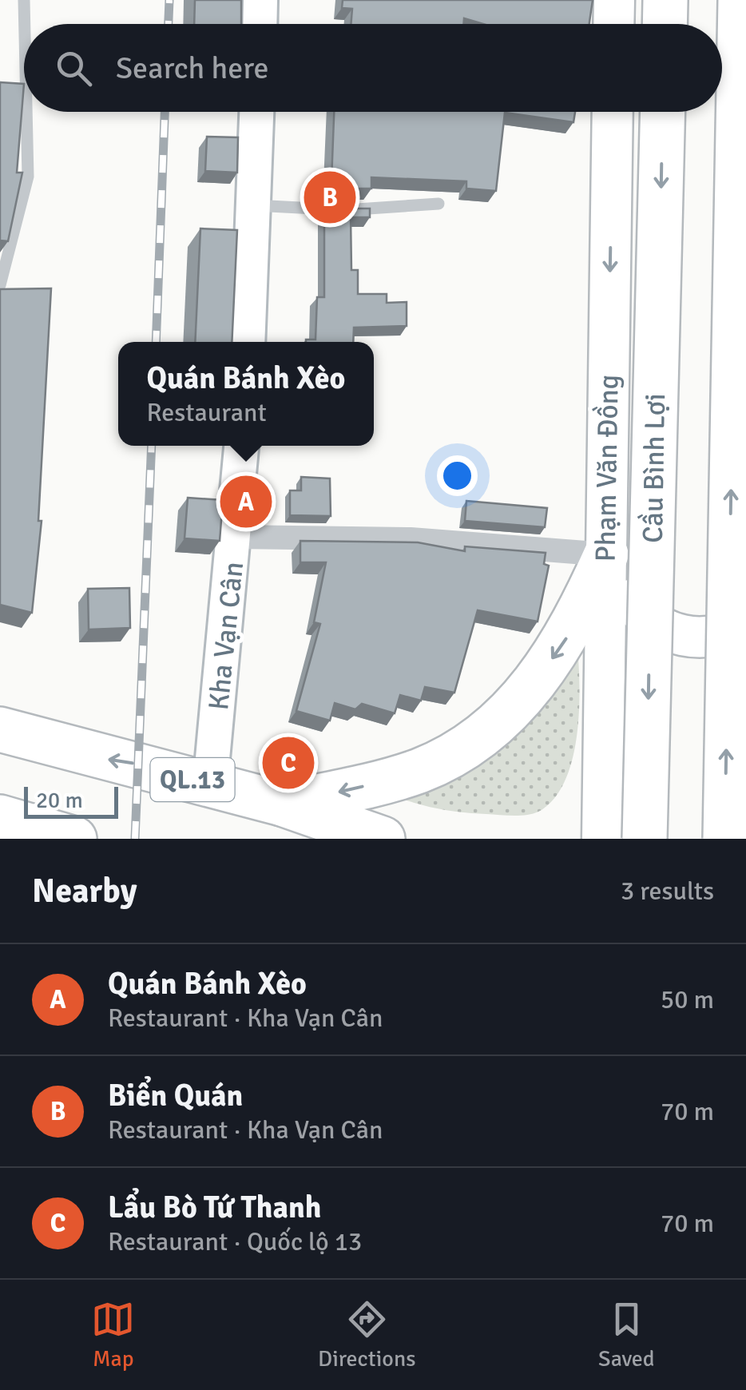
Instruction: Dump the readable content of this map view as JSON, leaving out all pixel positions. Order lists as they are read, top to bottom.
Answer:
{
  "streets": {
    "highway": ["Cầu Bình Lợi", "QL.13"],
    "main road": ["Phạm Văn Đồng"],
    "street": ["Kha Vạn Cân"]
  },
  "crossings": [
    ["Kha Vạn Cân", "QL.13"]
  ],
  "one_way": ["Phạm Văn Đồng"],
  "scale_bar": "20 m",
  "page": {
    "search": "Search here",
    "pins": ["B", "A", "C"],
    "popup": ["Quán Bánh Xèo", "Restaurant"],
    "scale": "20 m",
    "heading": ["Nearby", "3 results"],
    "list": [
      {
        "mark": "A",
        "name": "Quán Bánh Xèo",
        "note": "Restaurant · Kha Vạn Cân",
        "value": "50 m"
      },
      {
        "mark": "B",
        "name": "Biển Quán",
        "note": "Restaurant · Kha Vạn Cân",
        "value": "70 m"
      },
      {
        "mark": "C",
        "name": "Lẩu Bò Tứ Thanh",
        "note": "Restaurant · Quốc lộ 13",
        "value": "70 m"
      }
    ],
    "nav": ["Map", "Directions", "Saved"]
  }
}
